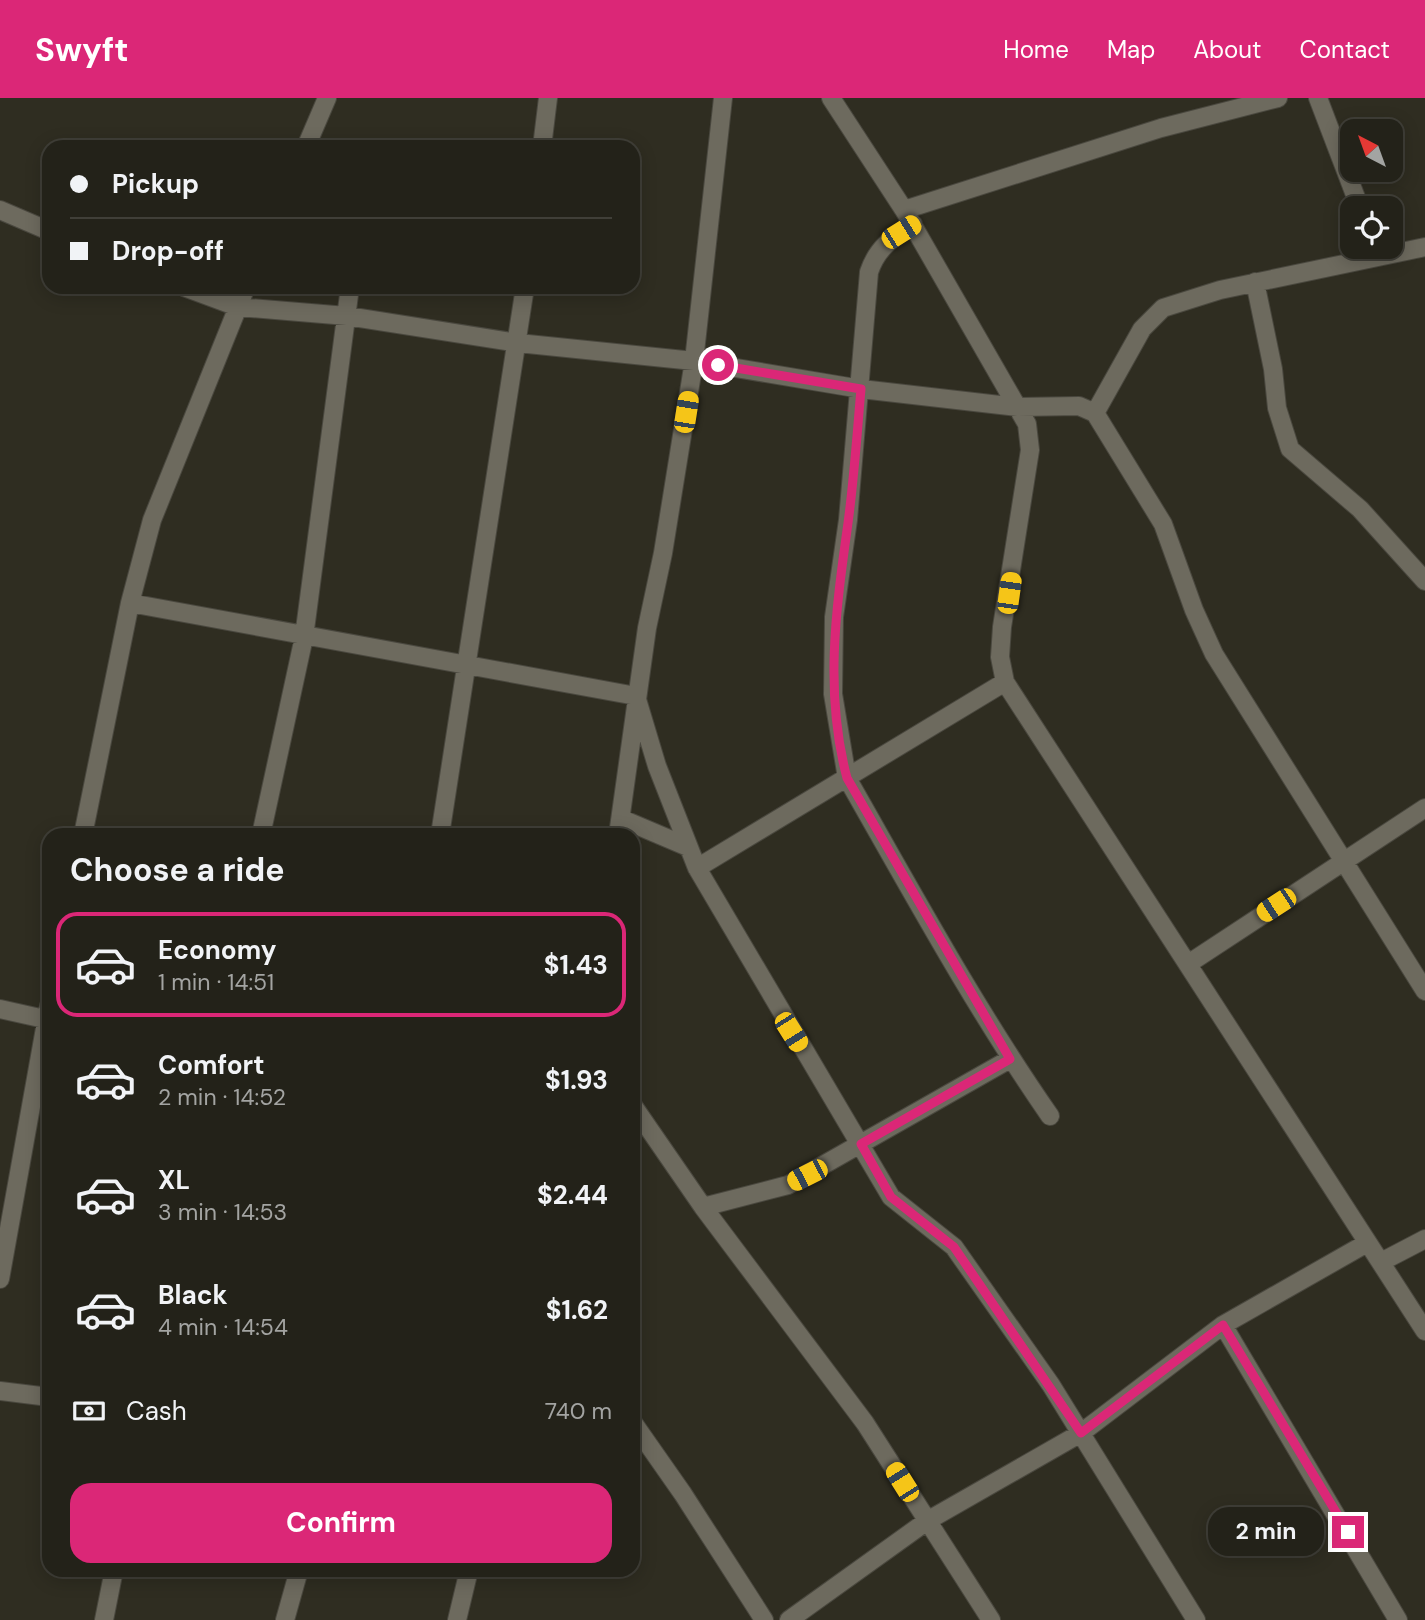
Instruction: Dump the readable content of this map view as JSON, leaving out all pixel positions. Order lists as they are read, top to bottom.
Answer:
{
  "north": "top left",
  "page": {
    "header": "Swyft",
    "nav": [
      "Home",
      "Map",
      "About",
      "Contact"
    ],
    "banner": ["Pickup", "Drop-off"],
    "heading": "Choose a ride",
    "list": [
      {
        "name": "Economy",
        "note": "1 min · 14:51",
        "value": "$1.43"
      },
      {
        "name": "Comfort",
        "note": "2 min · 14:52",
        "value": "$1.93"
      },
      {
        "name": "XL",
        "note": "3 min · 14:53",
        "value": "$2.44"
      },
      {
        "name": "Black",
        "note": "4 min · 14:54",
        "value": "$1.62"
      }
    ],
    "pay": ["Cash", "740 m"],
    "buttons": "Confirm",
    "bubble": "2 min"
  }
}
